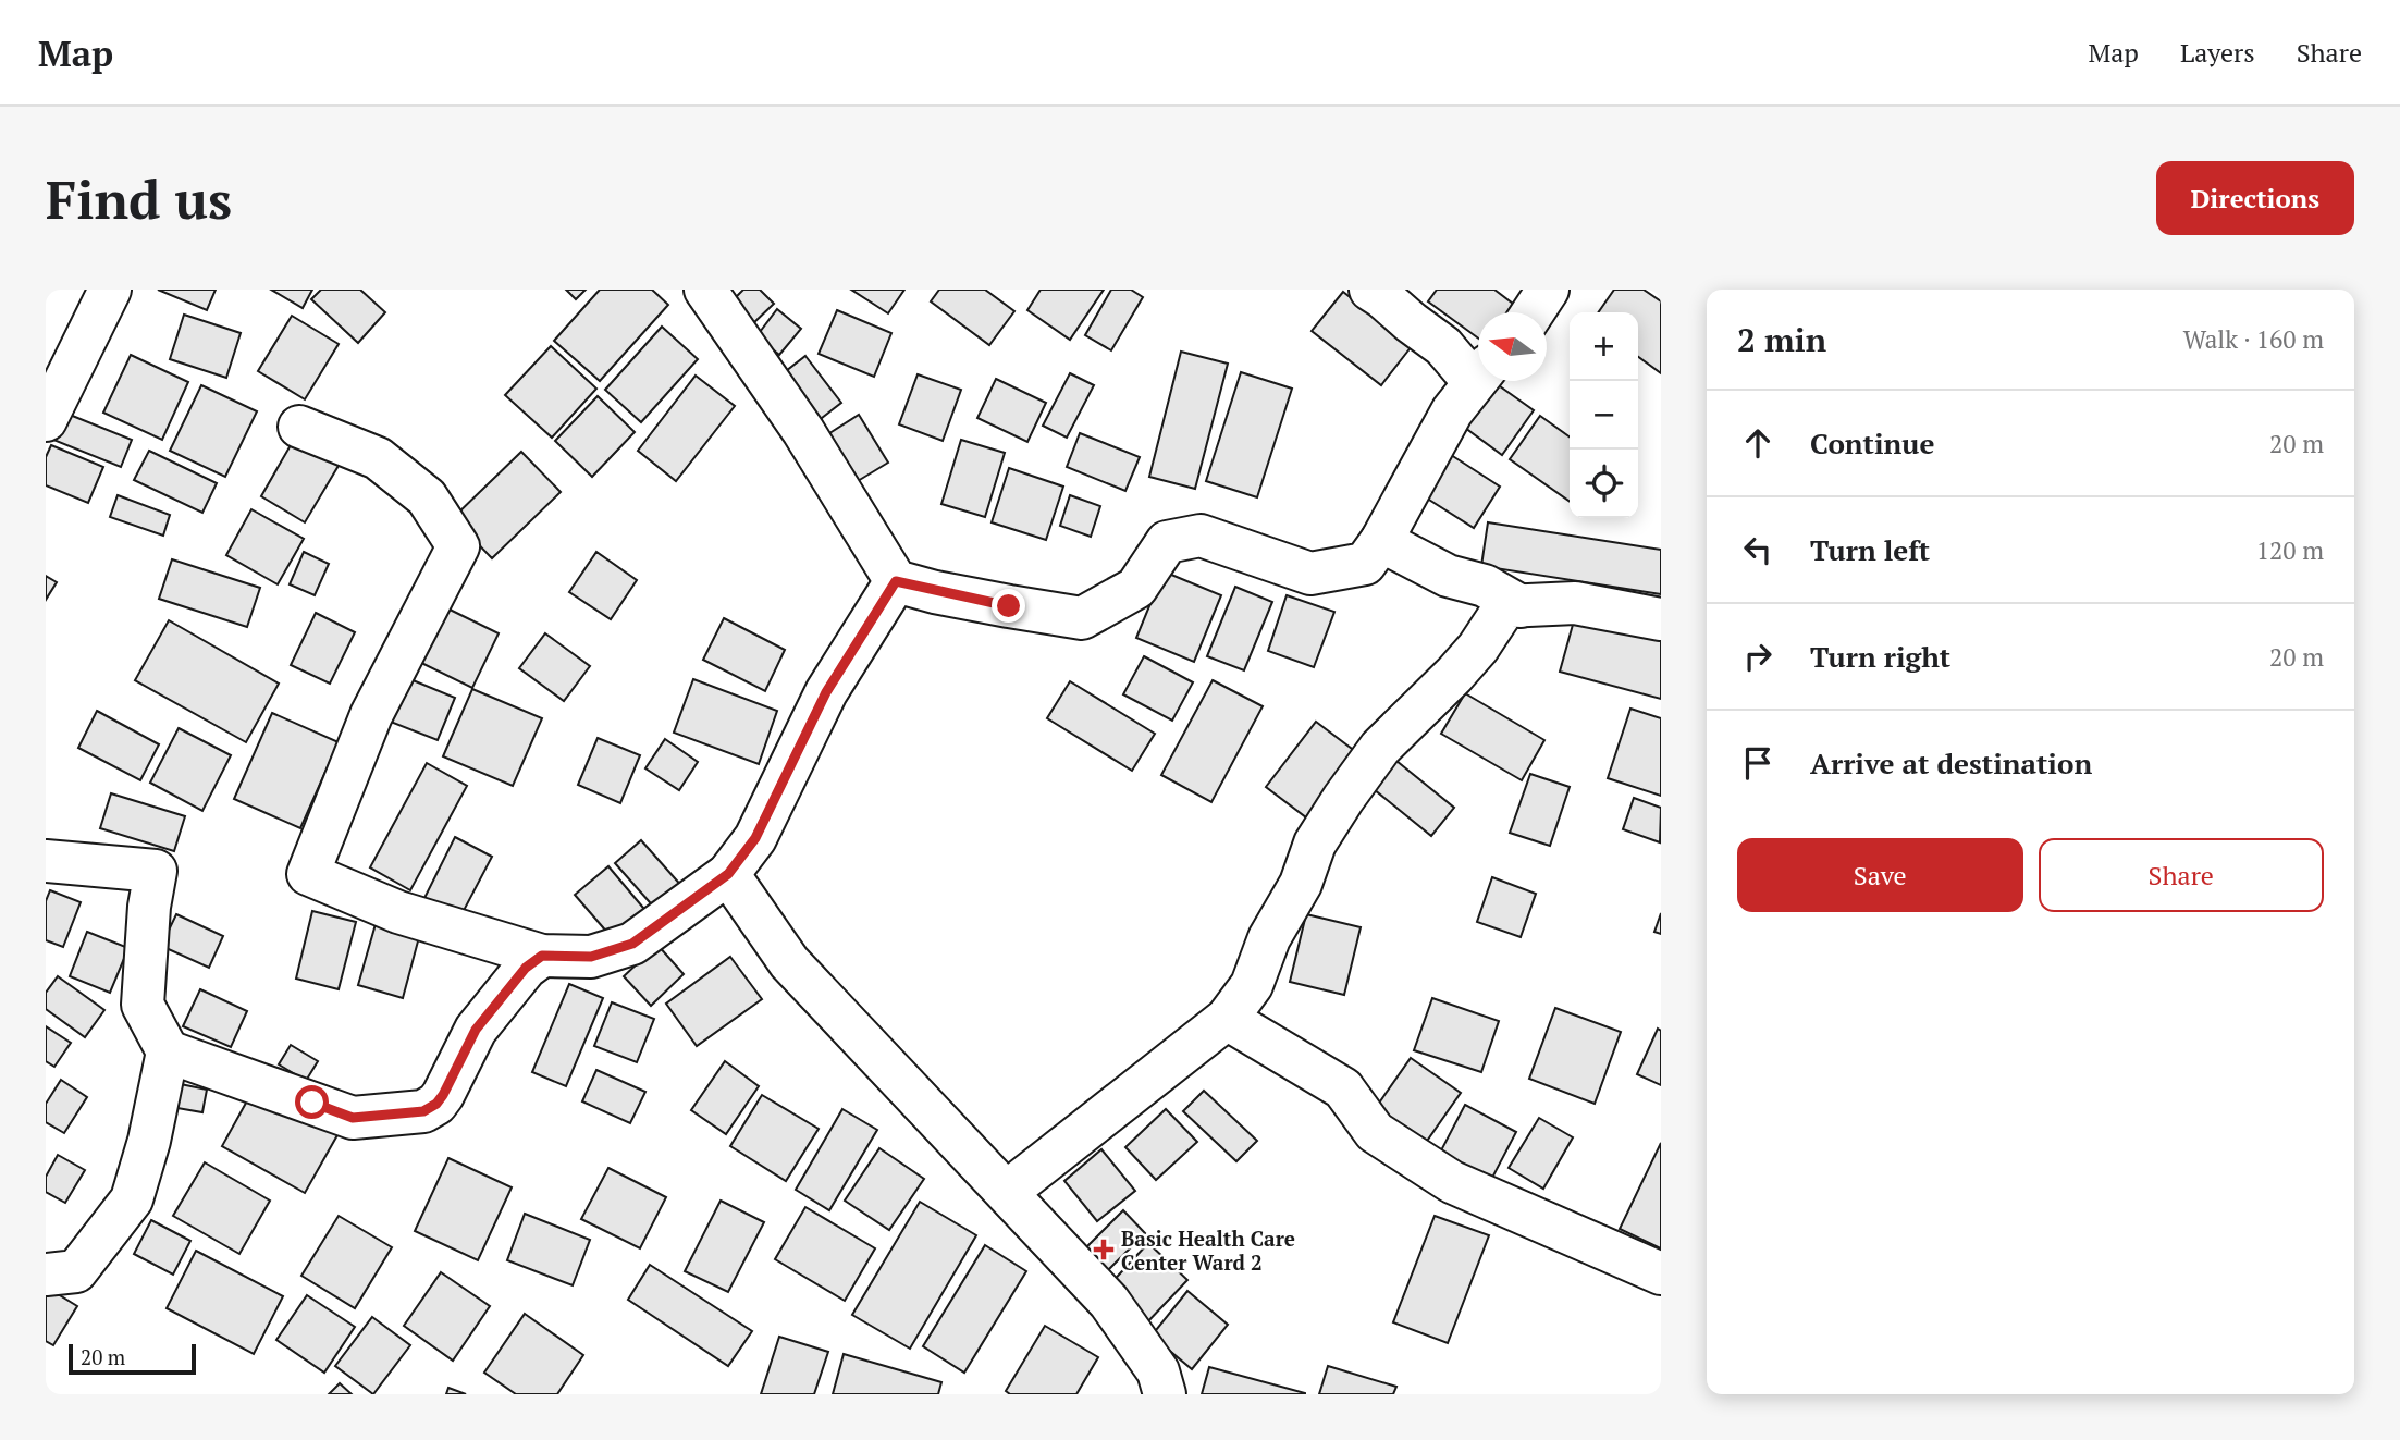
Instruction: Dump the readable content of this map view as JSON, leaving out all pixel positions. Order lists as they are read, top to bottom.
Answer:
{
  "places": {
    "health": ["Basic Health Care Center Ward 2"]
  },
  "scale_bar": "20 m",
  "north": "left",
  "page": {
    "header": "Map",
    "nav": ["Map", "Layers", "Share"],
    "buttons": [
      "Directions",
      ["Save", "Share"]
    ],
    "title": "Find us",
    "heading": ["2 min", "Walk · 160 m"],
    "map_buttons": ["+", "−"],
    "list": [
      ["Continue", "20 m"],
      ["Turn left", "120 m"],
      ["Turn right", "20 m"],
      "Arrive at destination"
    ],
    "scale": "20 m"
  }
}
